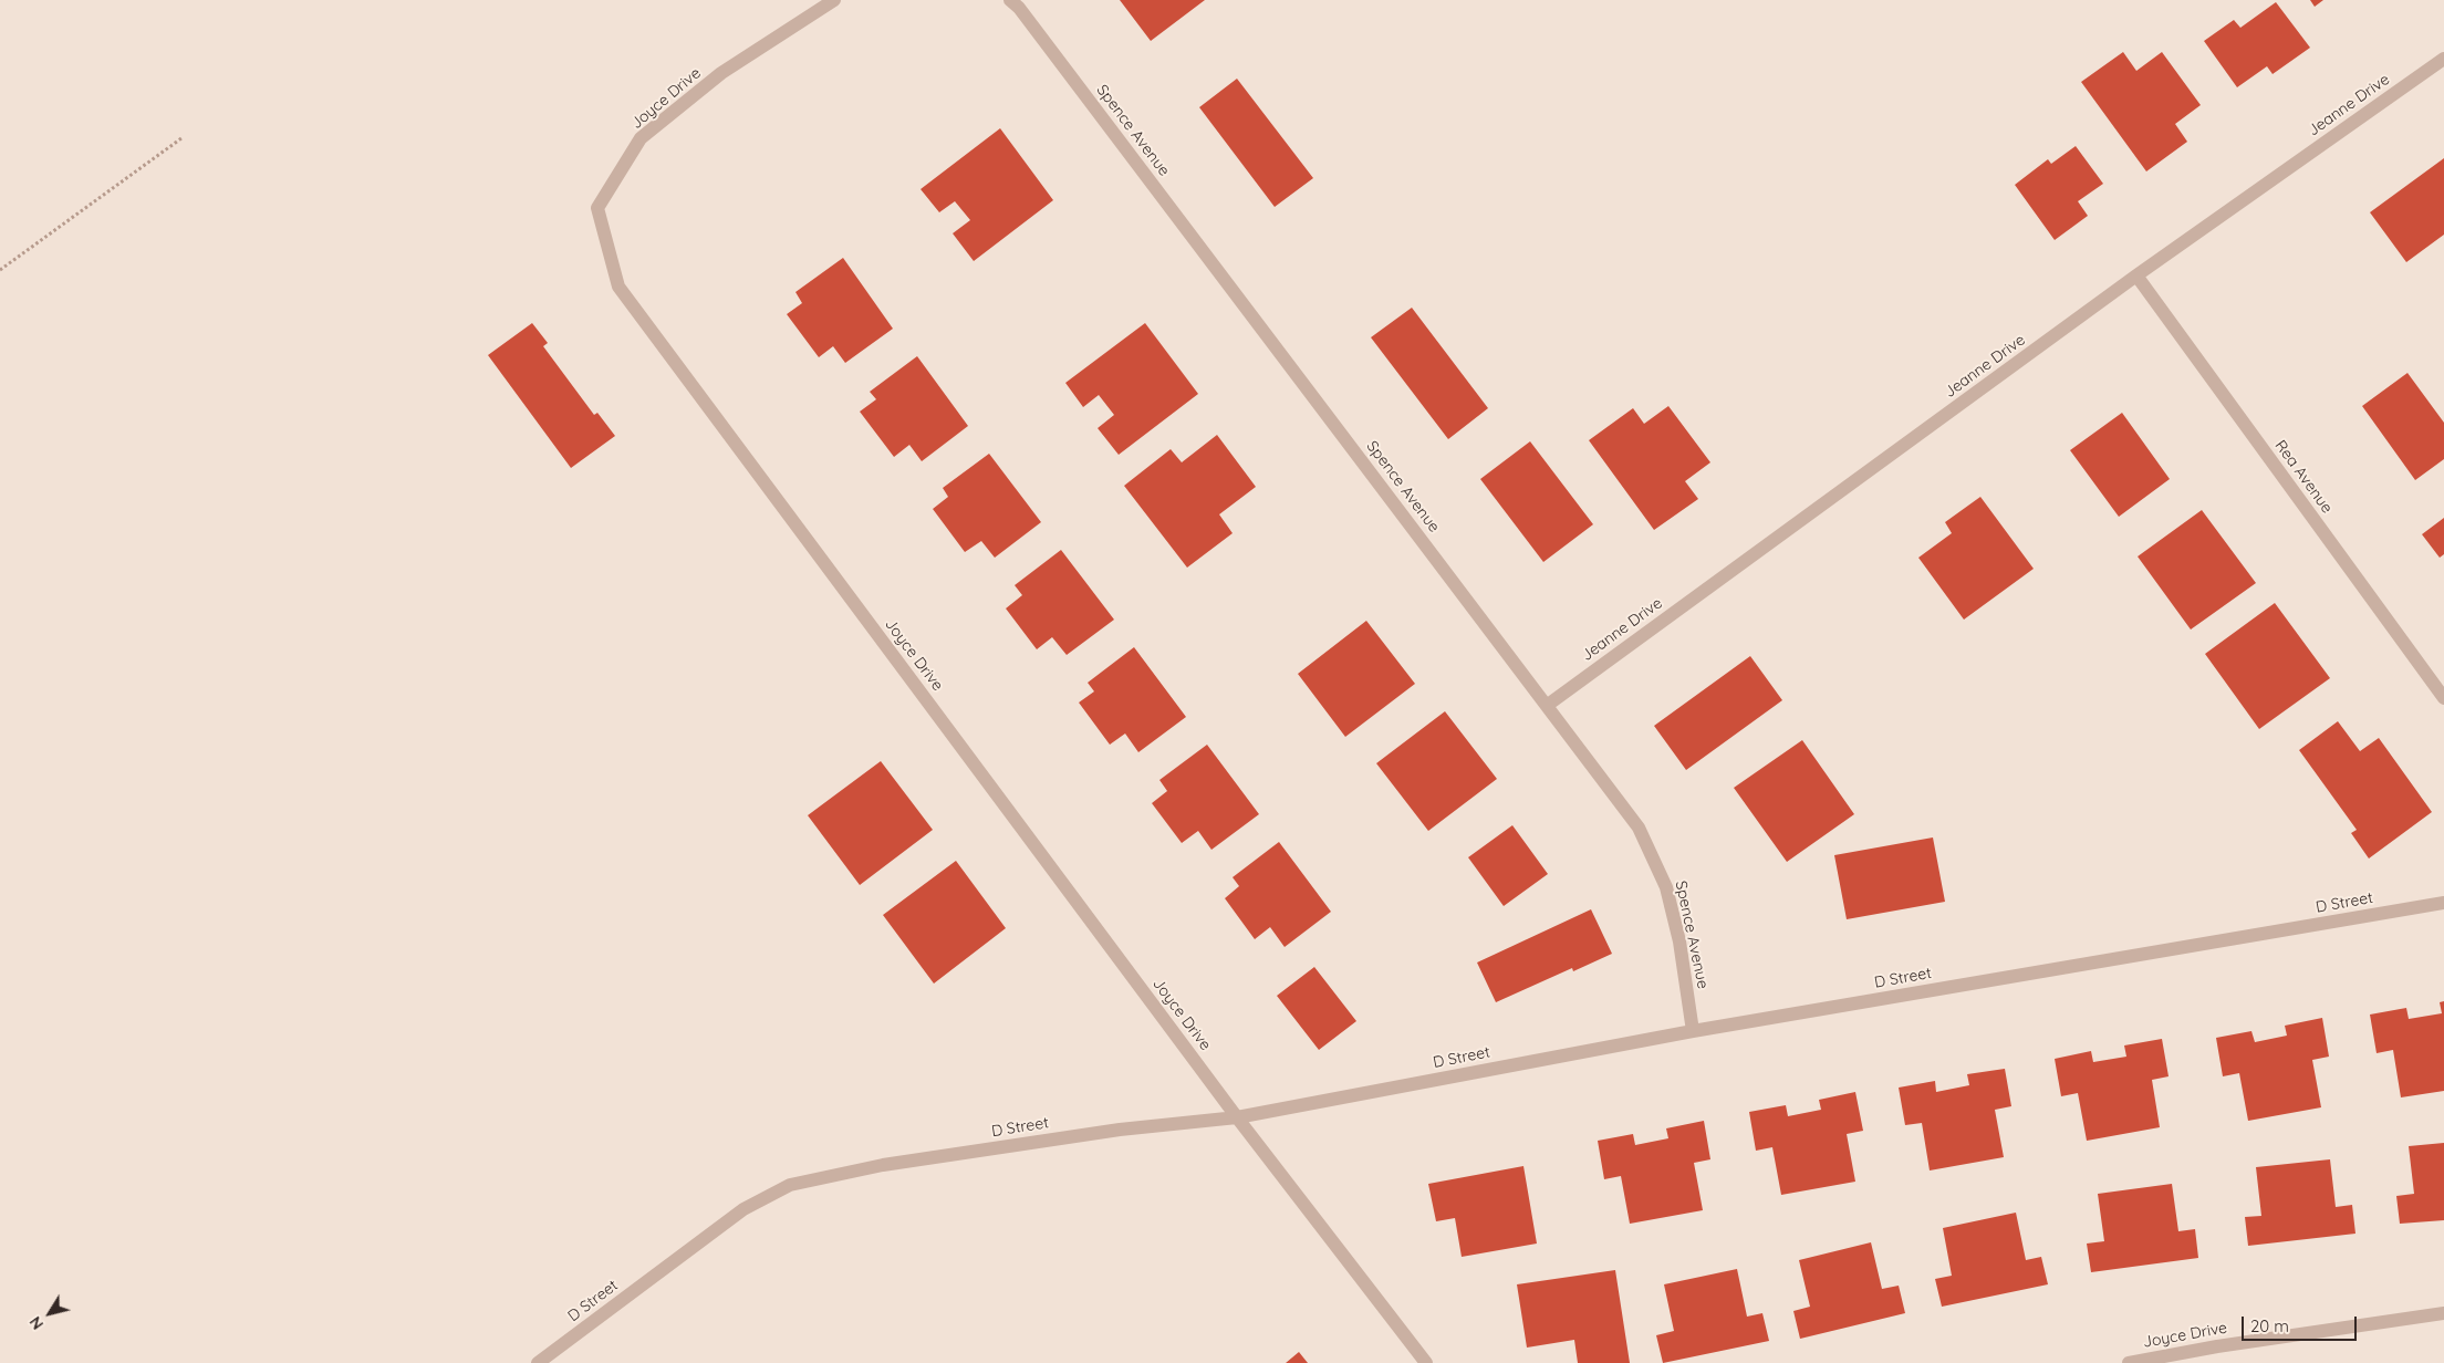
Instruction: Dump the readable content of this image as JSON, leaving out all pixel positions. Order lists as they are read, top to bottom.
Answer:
{
  "streets": {
    "street": [
      "Joyce Drive",
      "Jeanne Drive",
      "Spence Avenue",
      "Rea Avenue",
      "D Street"
    ]
  },
  "crossings": [
    ["Joyce Drive", "D Street"],
    ["Jeanne Drive", "Spence Avenue"],
    ["Jeanne Drive", "Rea Avenue"],
    ["Spence Avenue", "D Street"]
  ],
  "scale_bar": "20 m",
  "north": "bottom left"
}
